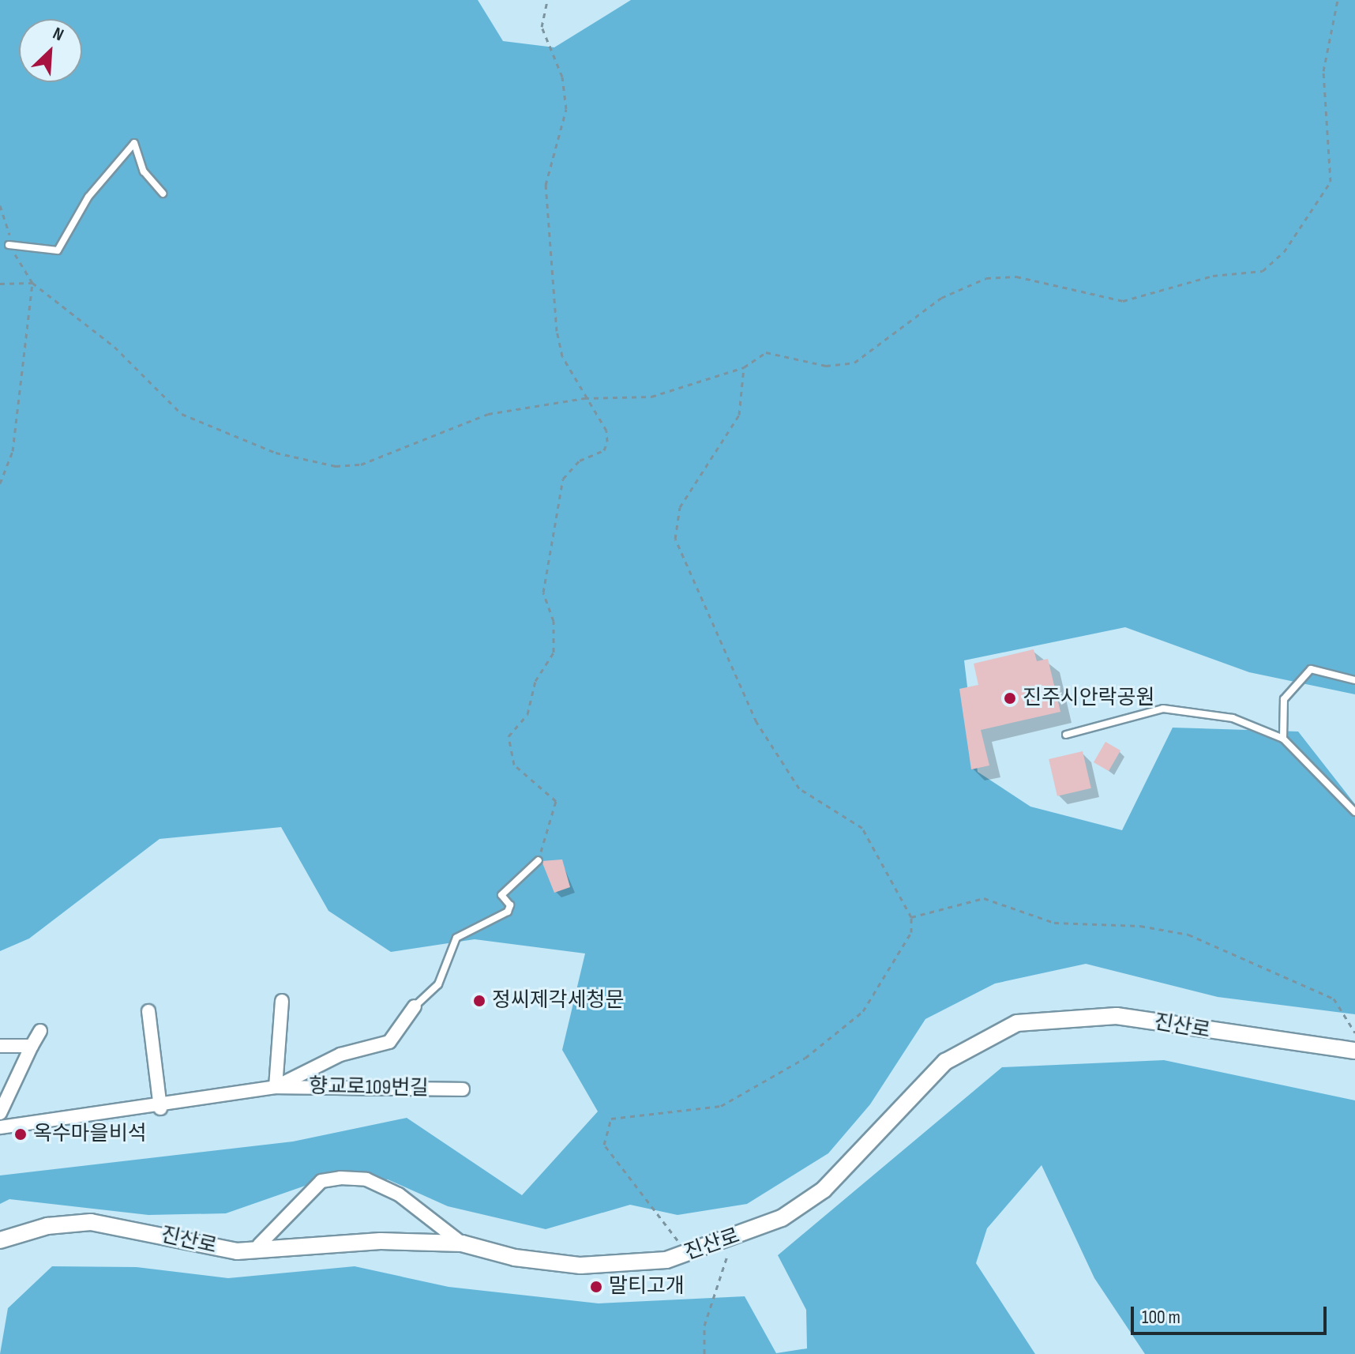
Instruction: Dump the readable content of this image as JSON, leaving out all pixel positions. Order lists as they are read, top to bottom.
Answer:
{
  "streets": {
    "street": ["진산로", "향교로109번길"]
  },
  "places": [
    "진주시안락공원",
    "정씨제각세청문",
    "옥수마을비석",
    "말티고개"
  ],
  "scale_bar": "100 m",
  "north": "top right"
}
